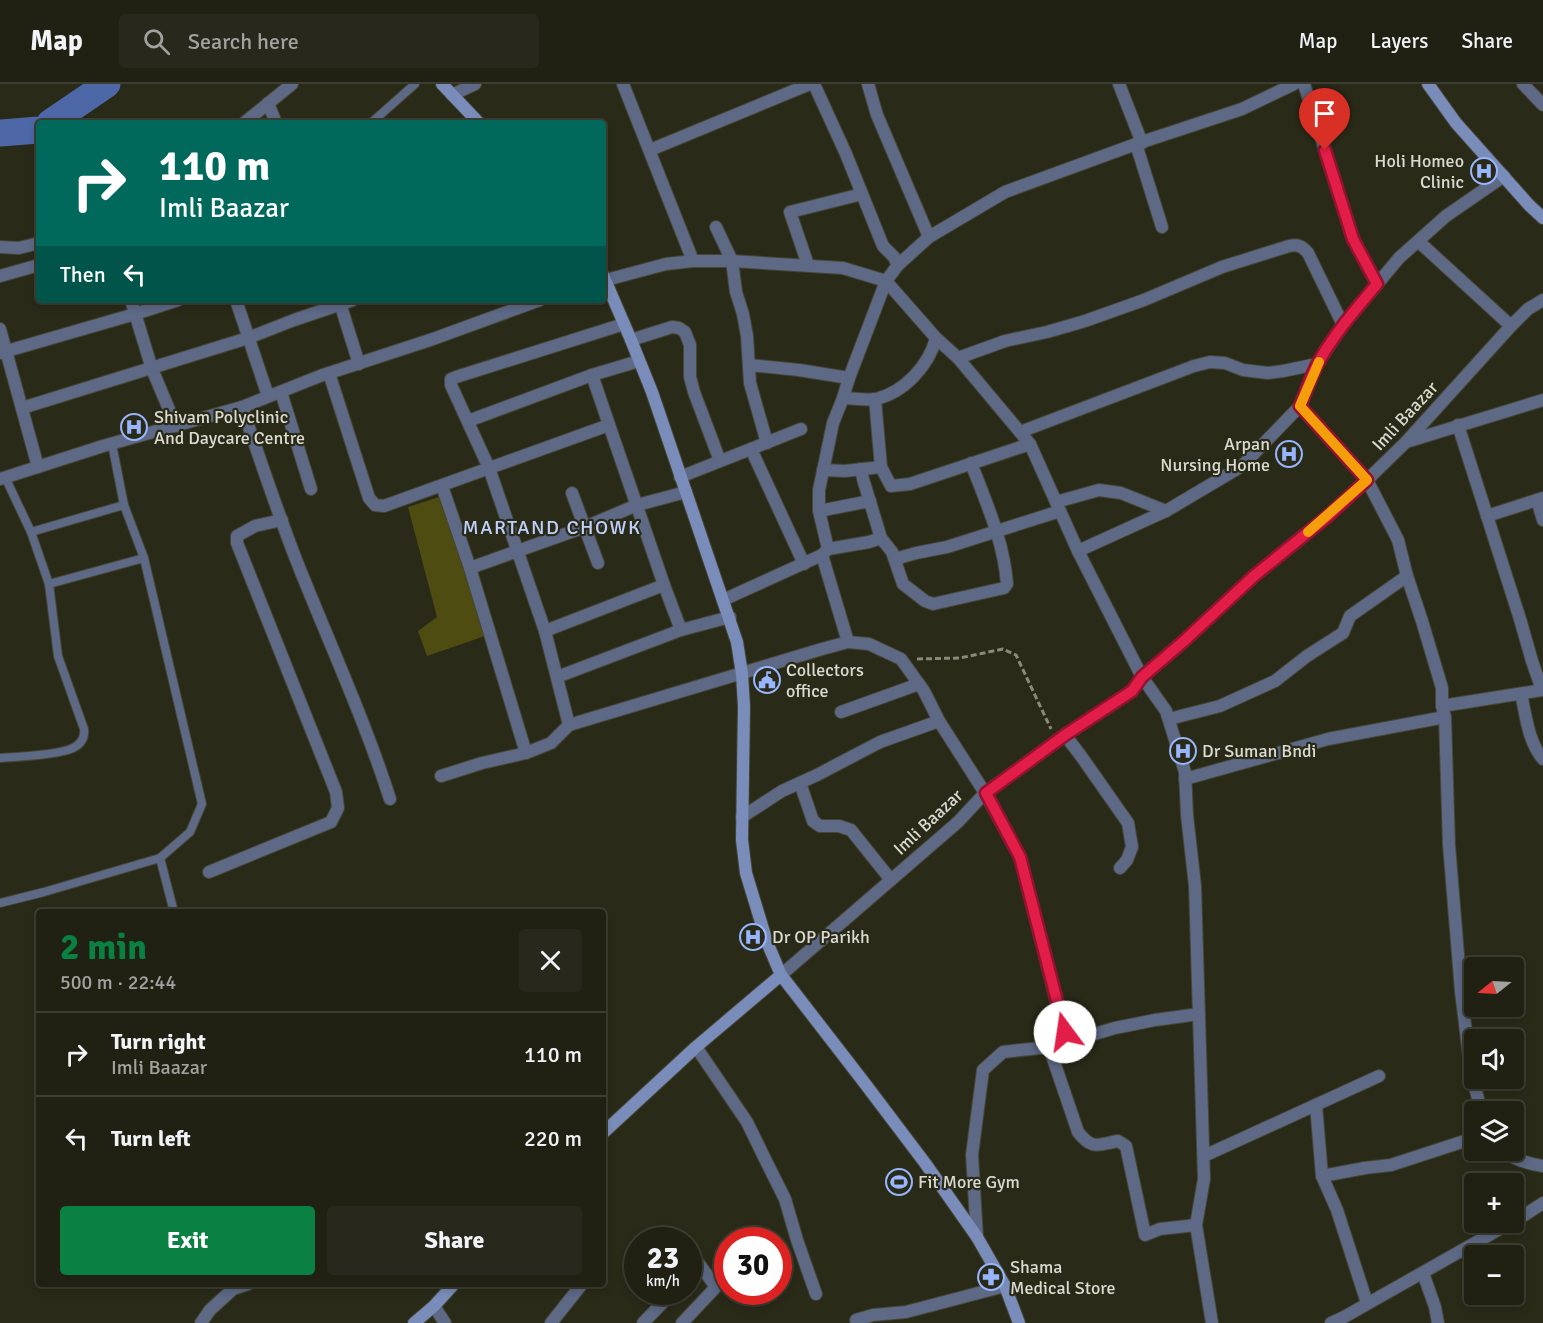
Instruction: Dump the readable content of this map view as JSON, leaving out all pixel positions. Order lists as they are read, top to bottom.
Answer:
{
  "streets": {
    "main road": ["Imli Baazar"]
  },
  "districts": ["MARTAND CHOWK"],
  "places": {
    "hospital": [
      "Holi Homeo Clinic",
      "Shivam Polyclinic And Daycare Centre",
      "Arpan Nursing Home",
      "Dr Suman Bndi",
      "Dr OP Parikh"
    ],
    "public building": ["Collectors office"],
    "sports": ["Fit More Gym"],
    "pharmacy": ["Shama Medical Store"]
  },
  "north": "left",
  "page": {
    "header": "Map",
    "search": "Search here",
    "nav": ["Map", "Layers", "Share"],
    "turn": ["110 m", "Imli Baazar"],
    "then": "Then",
    "heading": ["2 min", "500 m · 22:44"],
    "map_buttons": ["+", "−"],
    "list": [
      {
        "name": "Turn right",
        "note": "Imli Baazar",
        "value": "110 m"
      },
      {
        "name": "Turn left",
        "value": "220 m"
      }
    ],
    "buttons": ["Exit", "Share"],
    "speed": "23 km/h",
    "limit": "30"
  }
}
